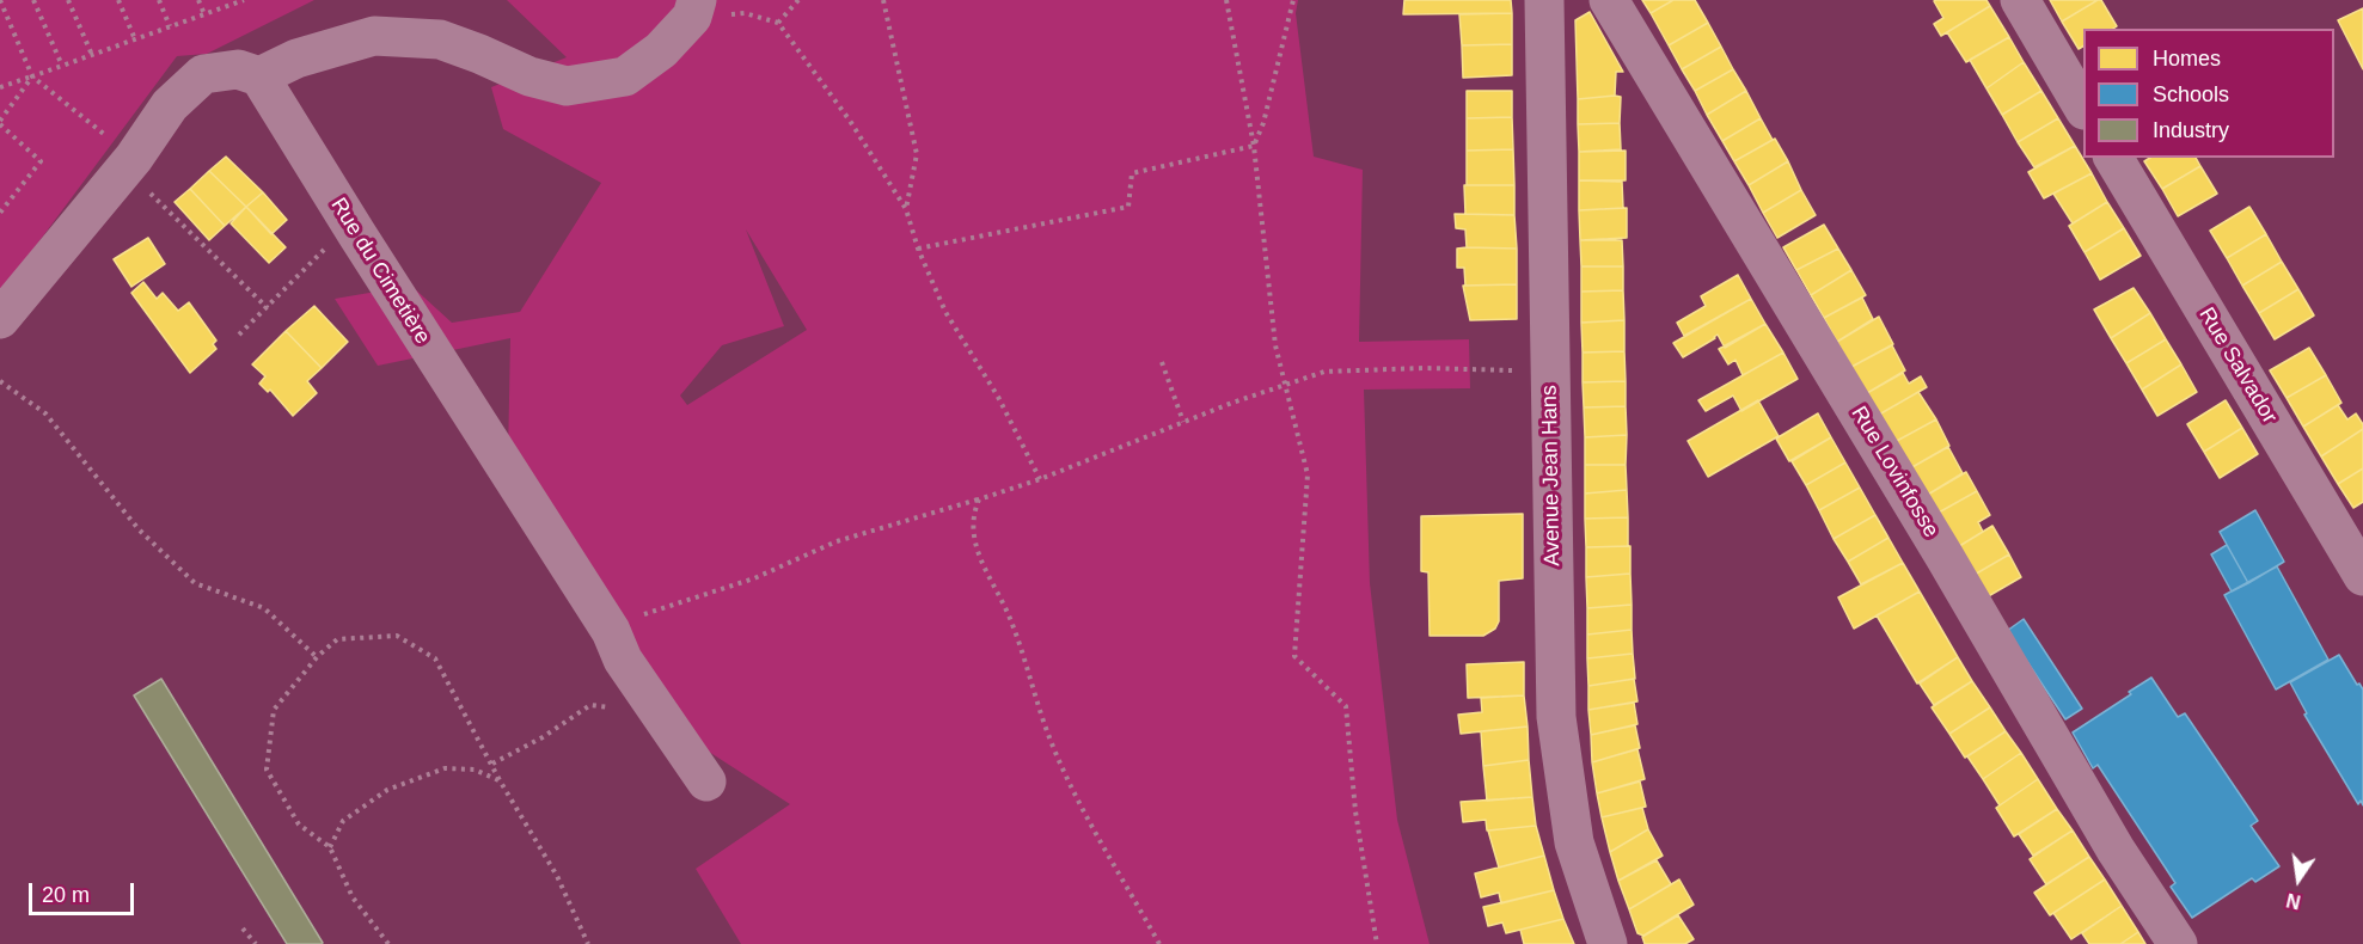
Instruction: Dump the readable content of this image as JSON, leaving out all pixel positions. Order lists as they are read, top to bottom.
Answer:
{
  "streets": {
    "street": [
      "Rue du Cimetière",
      "Rue Salvador",
      "Rue Lovinfosse",
      "Avenue Jean Hans"
    ]
  },
  "legend": ["Homes", "Schools", "Industry"],
  "scale_bar": "20 m",
  "north": "bottom"
}
